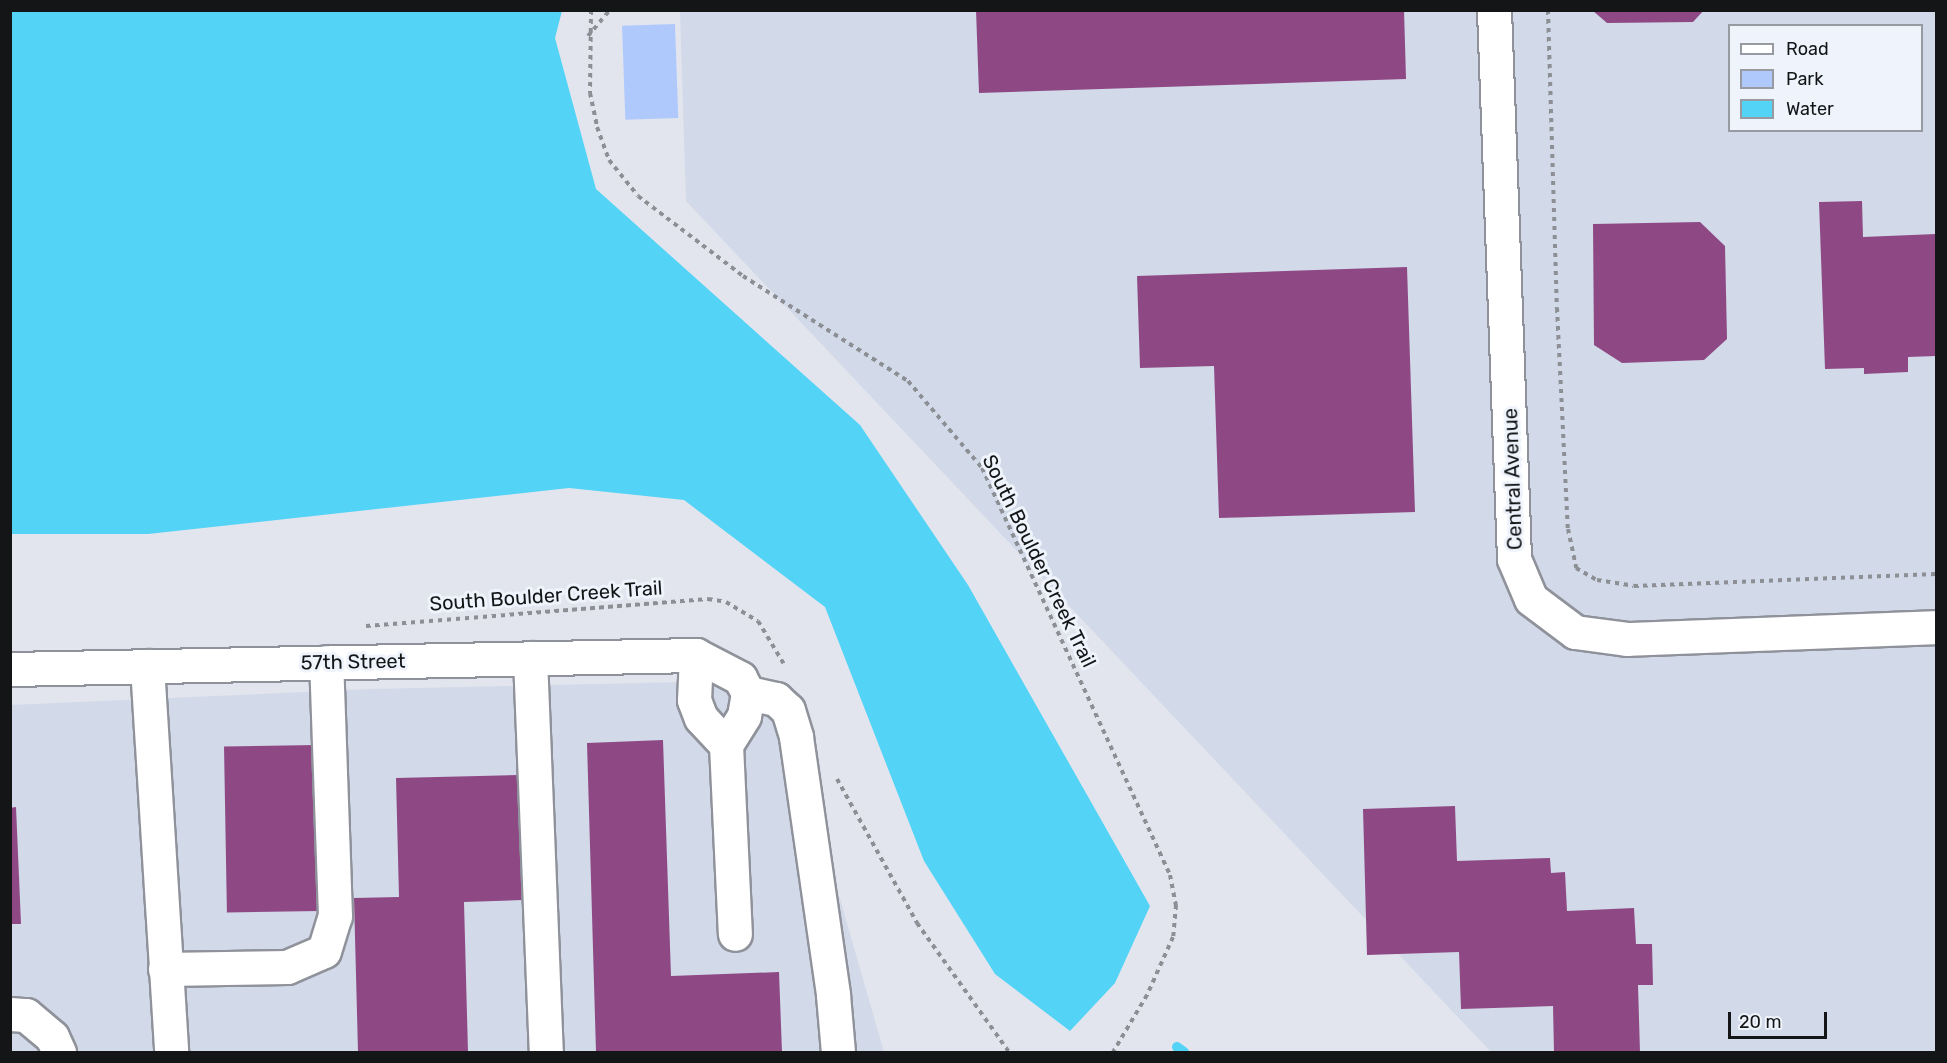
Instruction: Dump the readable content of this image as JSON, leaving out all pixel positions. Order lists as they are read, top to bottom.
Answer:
{
  "streets": {
    "street": ["Central Avenue", "57th Street"],
    "path": ["South Boulder Creek Trail"]
  },
  "legend": ["Road", "Park", "Water"],
  "scale_bar": "20 m"
}
